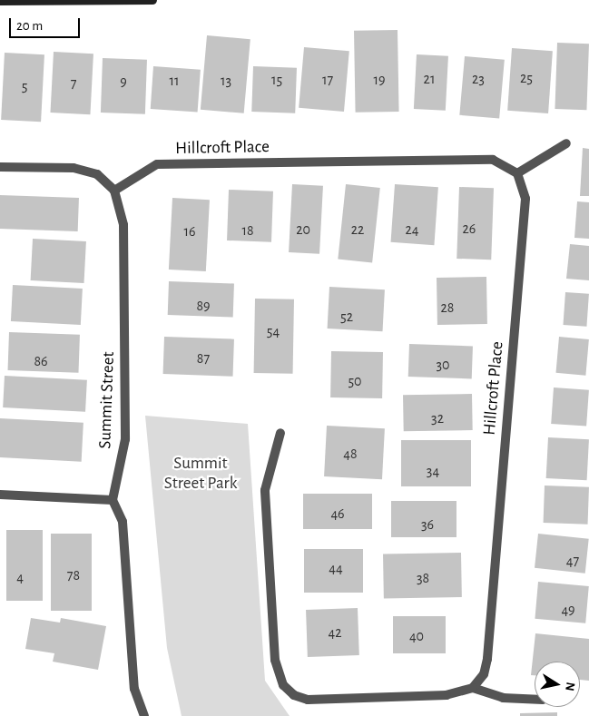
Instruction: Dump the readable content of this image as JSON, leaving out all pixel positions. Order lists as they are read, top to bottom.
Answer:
{
  "streets": {
    "street": ["Hillcroft Place", "Summit Street"]
  },
  "crossings": [
    ["Hillcroft Place", "Summit Street"]
  ],
  "parks": ["Summit Street Park"],
  "house_numbers": [
    "25",
    "21",
    "23",
    "15",
    "17",
    "19",
    "11",
    "13",
    "9",
    "7",
    "5",
    "26",
    "20",
    "22",
    "24",
    "18",
    "16",
    "89",
    "28",
    "52",
    "54",
    "87",
    "86",
    "30",
    "50",
    "32",
    "48",
    "34",
    "46",
    "36",
    "47",
    "44",
    "78",
    "4",
    "38",
    "49",
    "42",
    "40"
  ],
  "scale_bar": "20 m",
  "north": "right"
}
